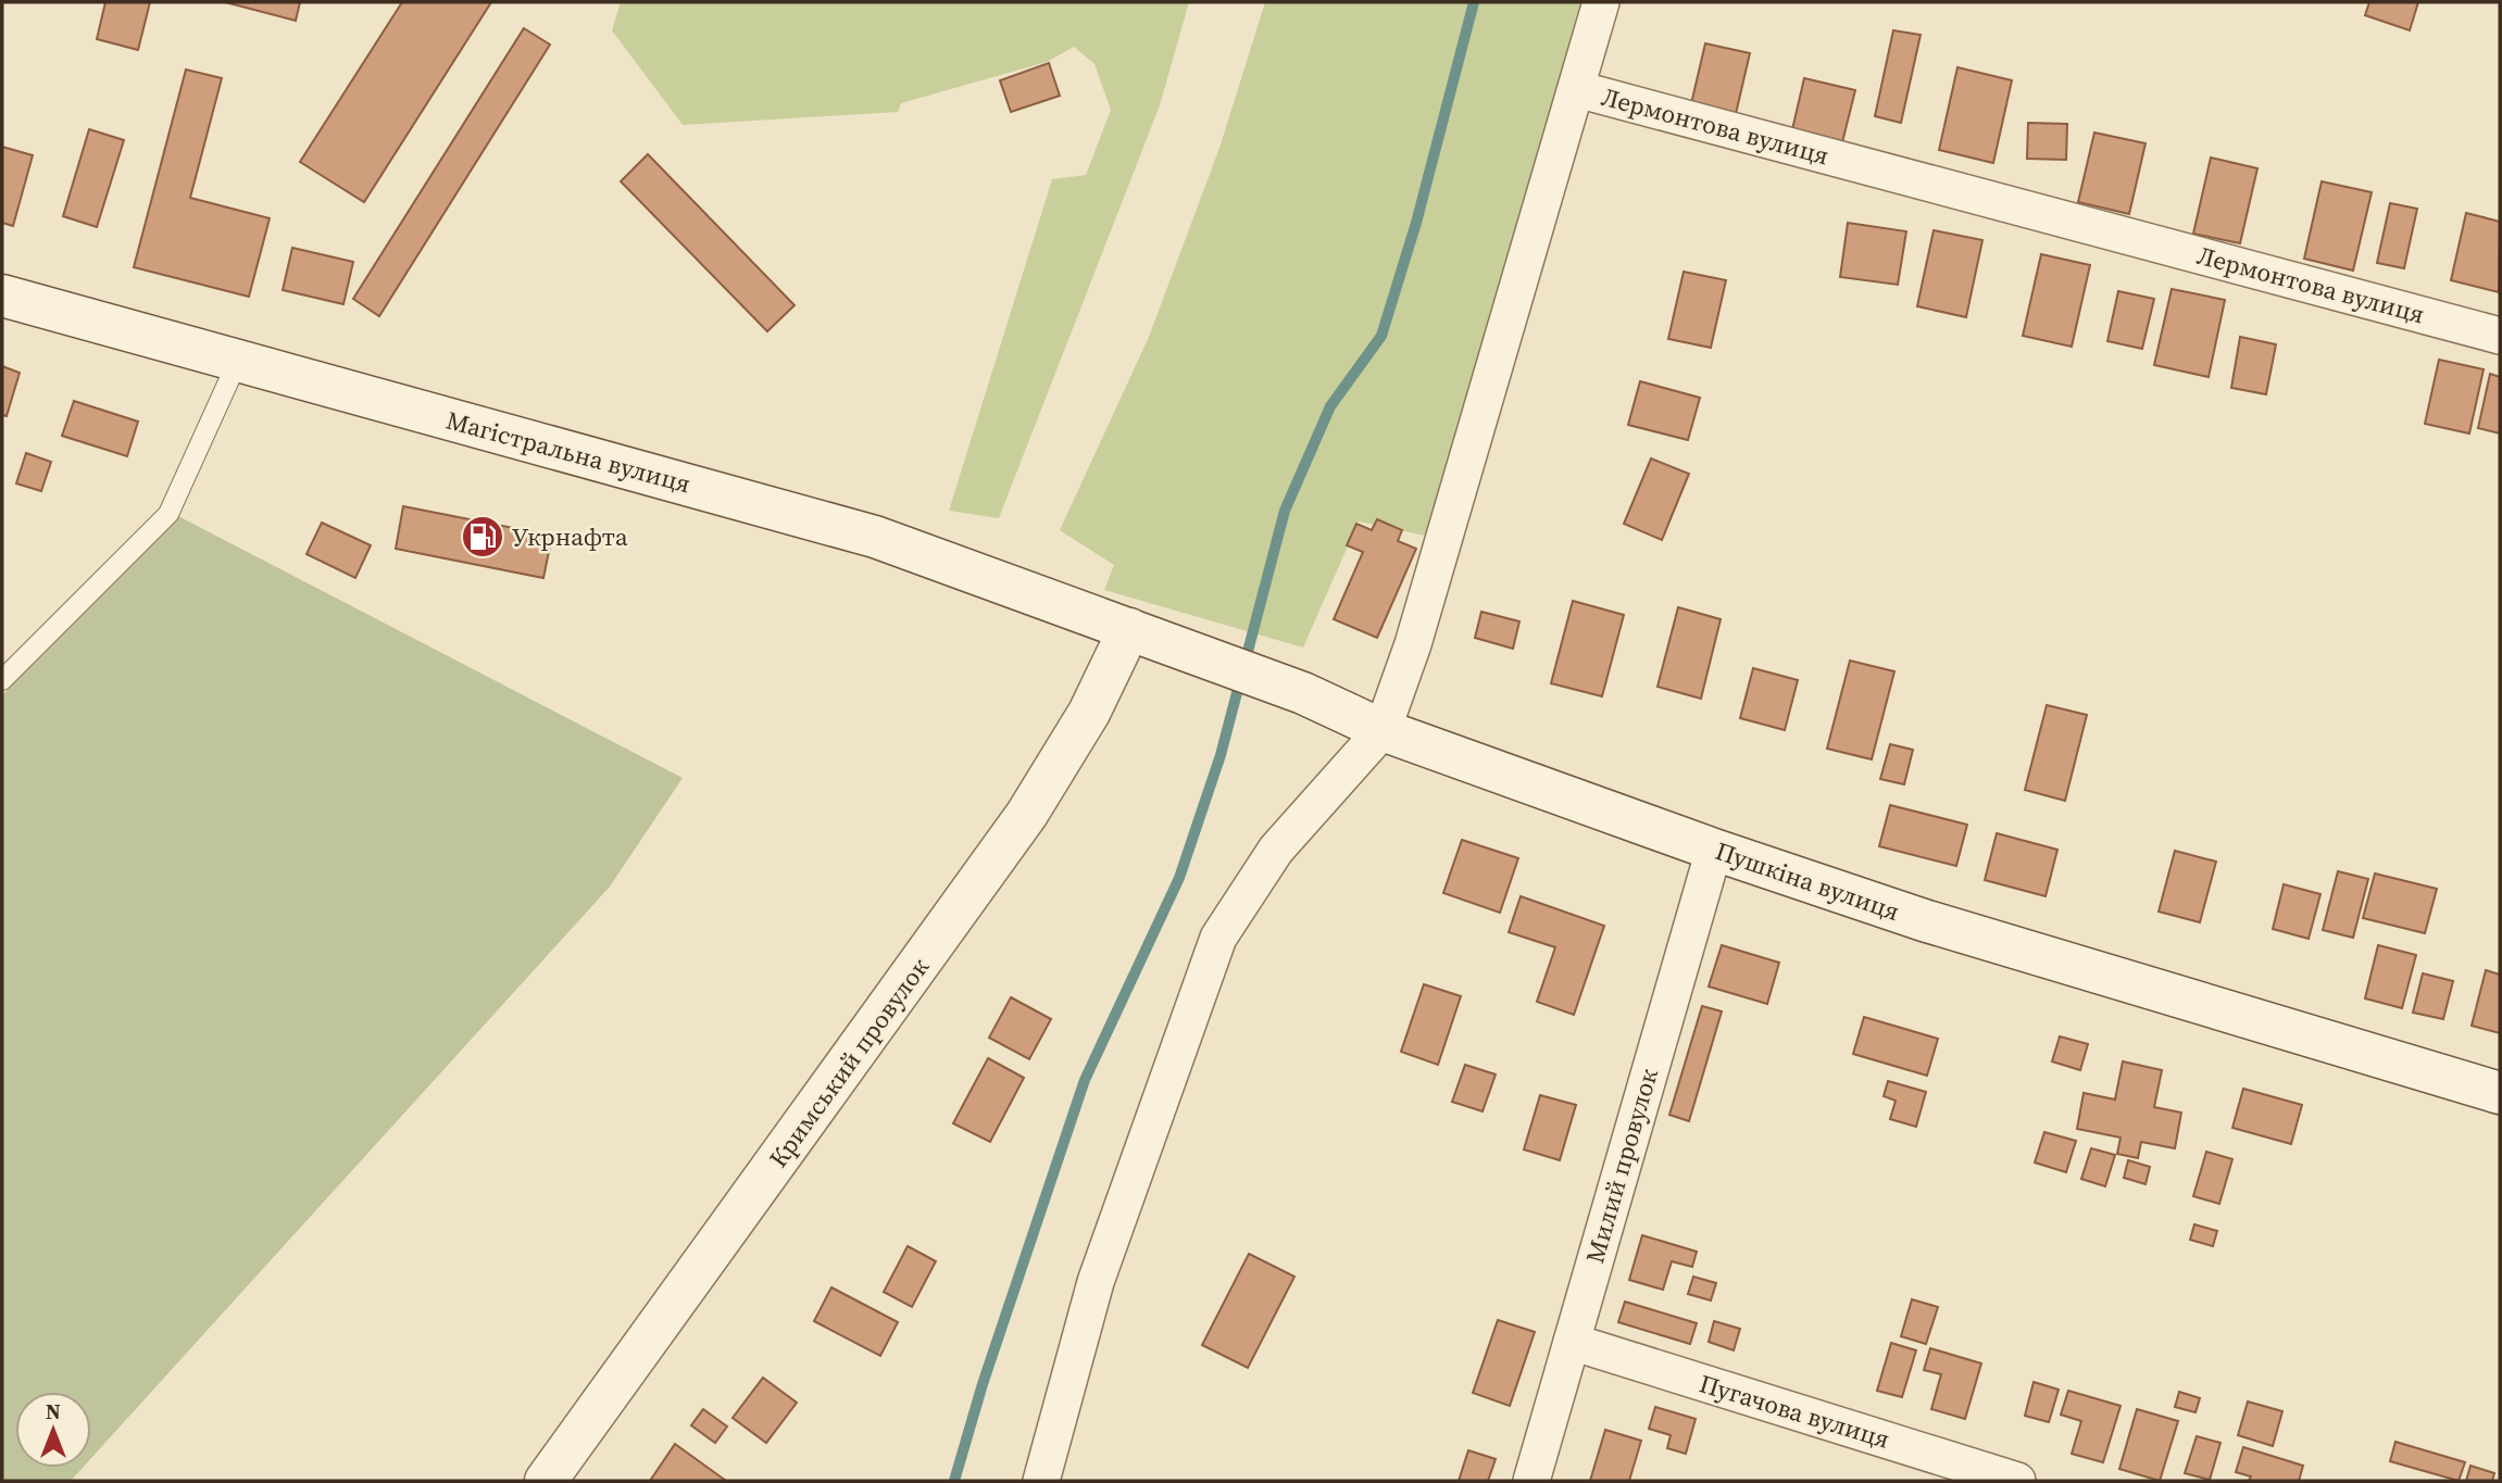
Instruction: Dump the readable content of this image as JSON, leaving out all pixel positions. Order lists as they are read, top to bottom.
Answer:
{
  "streets": {
    "main road": ["Магістральна вулиця", "Пушкіна вулиця", "Кримський провулок"],
    "street": ["Лермонтова вулиця", "Милий провулок", "Пугачова вулиця"]
  },
  "crossings": [
    ["Лермонтова вулиця", "Пушкіна вулиця"],
    ["Магістральна вулиця", "Пушкіна вулиця"],
    ["Магістральна вулиця", "Кримський провулок"],
    ["Пушкіна вулиця", "Кримський провулок"],
    ["Пушкіна вулиця", "Милий провулок"],
    ["Милий провулок", "Пугачова вулиця"]
  ],
  "places": {
    "fuel station": ["Укрнафта"]
  },
  "north": "top"
}
